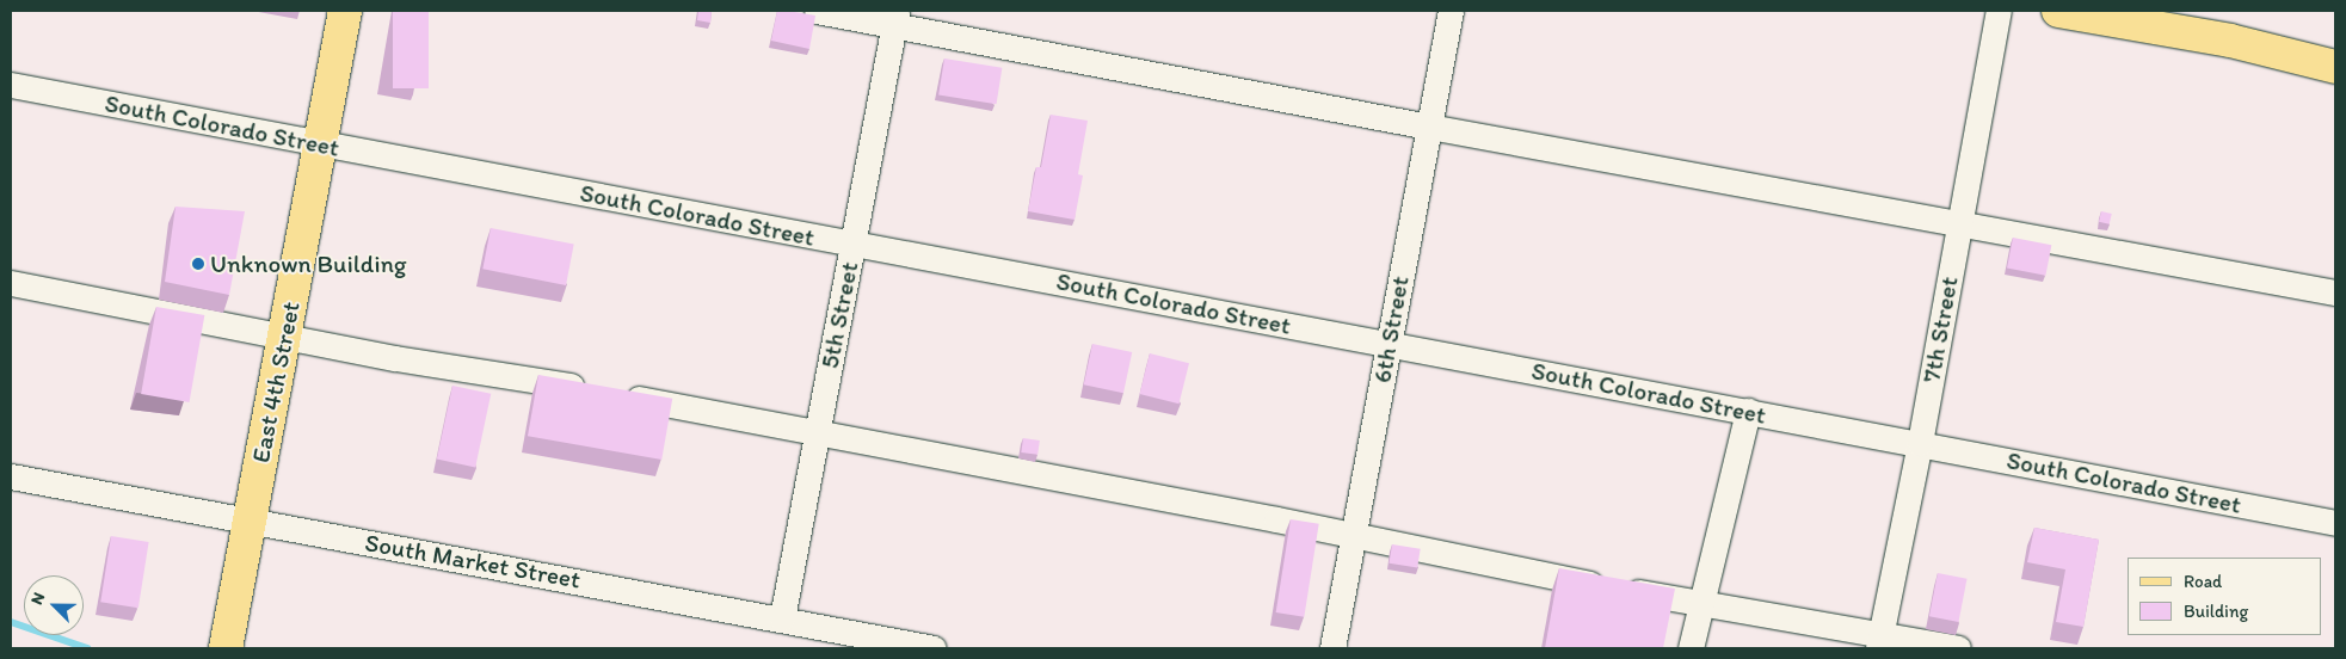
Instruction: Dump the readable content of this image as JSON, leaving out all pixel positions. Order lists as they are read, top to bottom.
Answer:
{
  "streets": {
    "main road": ["East 4th Street"],
    "street": [
      "South Colorado Street",
      "5th Street",
      "6th Street",
      "7th Street",
      "South Market Street"
    ]
  },
  "crossings": [
    ["South Colorado Street", "5th Street"],
    ["South Colorado Street", "6th Street"],
    ["South Colorado Street", "7th Street"],
    ["South Colorado Street", "East 4th Street"],
    ["5th Street", "South Market Street"],
    ["East 4th Street", "South Market Street"]
  ],
  "places": ["Unknown Building"],
  "legend": ["Road", "Building"],
  "north": "top left"
}
